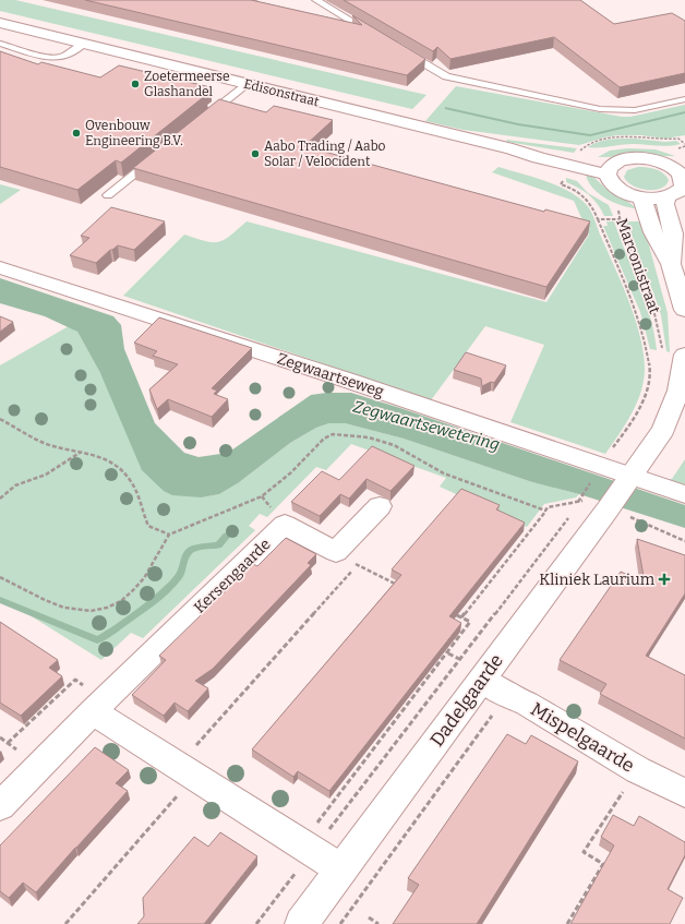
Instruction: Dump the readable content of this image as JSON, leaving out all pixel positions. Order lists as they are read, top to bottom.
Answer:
{
  "streets": {
    "street": [
      "Edisonstraat",
      "Marconistraat",
      "Zegwaartseweg",
      "Kersengaarde",
      "Dadelgaarde",
      "Mispelgaarde"
    ]
  },
  "crossings": [
    ["Zegwaartseweg", "Dadelgaarde"],
    ["Dadelgaarde", "Mispelgaarde"]
  ],
  "water": ["Zegwaartsewetering"],
  "places": {
    "other": ["Zoetermeerse Glashandel", "Ovenbouw Engineering B.V.", "Aabo Trading / Aabo Solar / Velocident"],
    "health": ["Kliniek Laurium"]
  }
}
